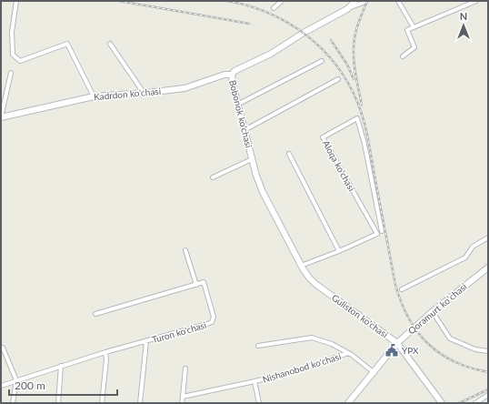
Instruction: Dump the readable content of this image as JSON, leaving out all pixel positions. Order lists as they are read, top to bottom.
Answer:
{
  "streets": {
    "main road": [
      "Kadrdon ko'chasi",
      "Bobonok ko'chasi",
      "Qoramurt koʻchasi",
      "Guliston ko'chasi"
    ],
    "street": ["Aloqa ko'chasi", "Turon ko'chasi", "Nishanobod ko'chasi"]
  },
  "crossings": [
    ["Kadrdon ko'chasi", "Bobonok ko'chasi"],
    ["Bobonok ko'chasi", "Guliston ko'chasi"],
    ["Qoramurt koʻchasi", "Guliston ko'chasi"]
  ],
  "places": {
    "public building": ["YPX"]
  },
  "scale_bar": "200 m",
  "north": "top"
}
